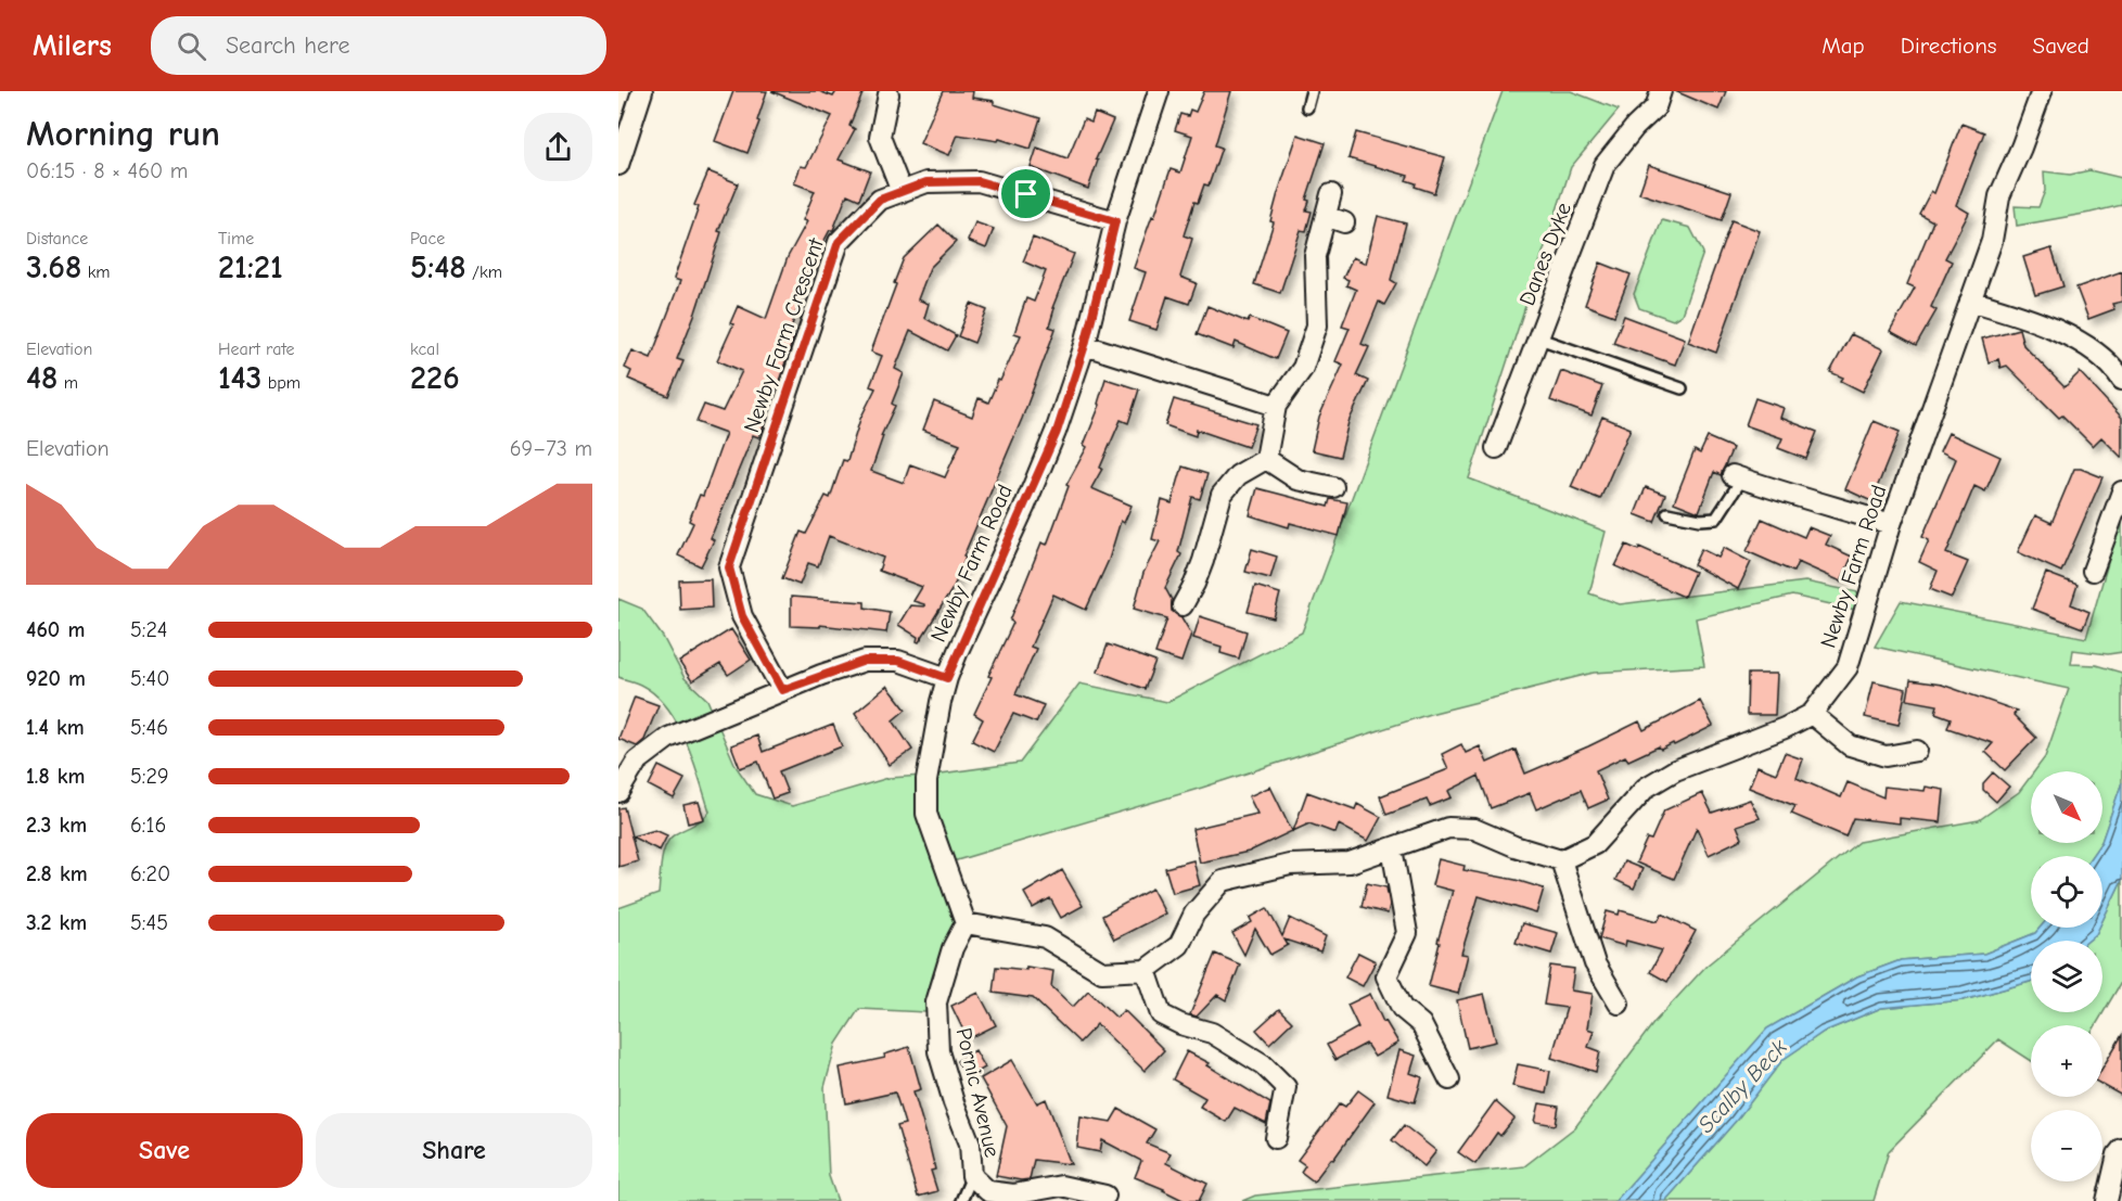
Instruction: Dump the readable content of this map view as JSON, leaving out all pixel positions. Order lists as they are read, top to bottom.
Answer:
{
  "streets": {
    "street": [
      "Danes Dyke",
      "Newby Farm Crescent",
      "Newby Farm Road",
      "Pornic Avenue"
    ]
  },
  "crossings": [
    ["Newby Farm Crescent", "Newby Farm Road"],
    ["Newby Farm Road", "Pornic Avenue"]
  ],
  "water": ["Scalby Beck"],
  "north": "bottom right",
  "page": {
    "header": "Milers",
    "search": "Search here",
    "nav": ["Map", "Directions", "Saved"],
    "heading": ["Morning run", "06:15 · 8 × 460 m"],
    "stats": [
      ["Distance", "3.68 km"],
      ["Time", "21:21"],
      ["Pace", "5:48 /km"],
      ["Elevation", "48 m"],
      ["Heart rate", "143 bpm"],
      ["kcal", "226"]
    ],
    "chart": ["Elevation", "69–73 m"],
    "list": [
      {
        "name": "460 m",
        "note": "5:24"
      },
      {
        "name": "920 m",
        "note": "5:40"
      },
      {
        "name": "1.4 km",
        "note": "5:46"
      },
      {
        "name": "1.8 km",
        "note": "5:29"
      },
      {
        "name": "2.3 km",
        "note": "6:16"
      },
      {
        "name": "2.8 km",
        "note": "6:20"
      },
      {
        "name": "3.2 km",
        "note": "5:45"
      }
    ],
    "map_buttons": ["+", "−"],
    "buttons": ["Save", "Share"]
  }
}
